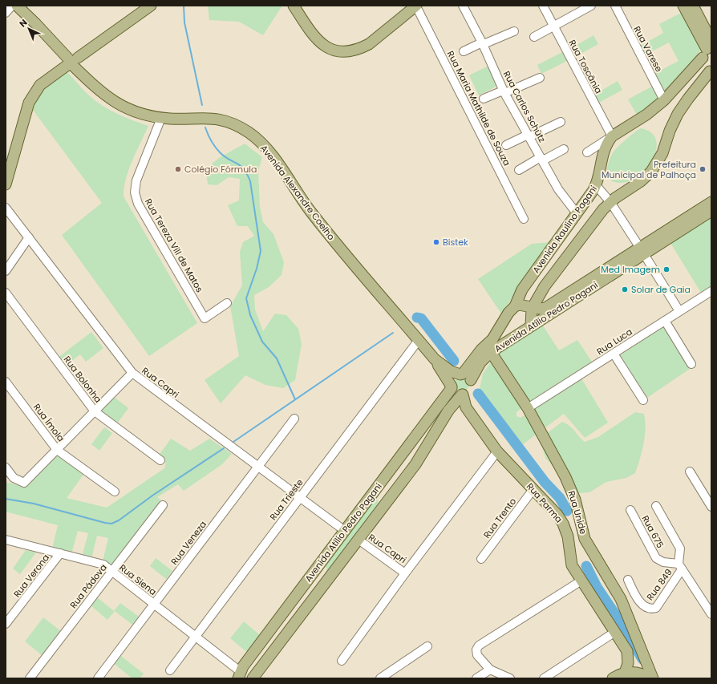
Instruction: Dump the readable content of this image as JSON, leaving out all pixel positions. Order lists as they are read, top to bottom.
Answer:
{
  "streets": {
    "main road": [
      "Avenida Alexandre Coelho",
      "Avenida Raulino Pagani",
      "Avenida Atílio Pedro Pagani",
      "Rua Parma",
      "Rua Unide"
    ],
    "street": [
      "Rua Varese",
      "Rua Toscânia",
      "Rua Carlos Schütz",
      "Rua Maria Mathilde de Souza",
      "Rua Tereza Vill de Matos",
      "Rua Luca",
      "Rua Bolonha",
      "Rua Capri",
      "Rua Ímola",
      "Rua Trieste",
      "Rua Trento",
      "Rua 675",
      "Rua Veneza",
      "Rua Verona",
      "Rua Siena",
      "Rua 849",
      "Rua Pádova"
    ]
  },
  "crossings": [
    ["Rua Varese", "Avenida Raulino Pagani"],
    ["Rua Toscânia", "Avenida Raulino Pagani"],
    ["Rua Carlos Schütz", "Avenida Raulino Pagani"],
    ["Avenida Alexandre Coelho", "Rua Tereza Vill de Matos"],
    ["Avenida Alexandre Coelho", "Avenida Atílio Pedro Pagani"],
    ["Avenida Alexandre Coelho", "Rua Trieste"],
    ["Avenida Alexandre Coelho", "Rua Parma"],
    ["Avenida Raulino Pagani", "Avenida Atílio Pedro Pagani"],
    ["Avenida Atílio Pedro Pagani", "Rua Capri"],
    ["Avenida Atílio Pedro Pagani", "Rua Parma"],
    ["Avenida Atílio Pedro Pagani", "Rua Unide"],
    ["Avenida Atílio Pedro Pagani", "Rua Siena"],
    ["Rua Luca", "Rua Unide"],
    ["Rua Capri", "Rua Trieste"],
    ["Rua Capri", "Rua Veneza"],
    ["Rua Trieste", "Rua Siena"],
    ["Rua Parma", "Rua Trento"],
    ["Rua 675", "Rua 849"],
    ["Rua Veneza", "Rua Siena"],
    ["Rua Verona", "Rua Siena"],
    ["Rua Siena", "Rua Pádova"]
  ],
  "places": [
    "Colégio Fórmula",
    "Prefeitura Municipal de Palhoça",
    "Bistek",
    "Med Imagem",
    "Solar de Gaia"
  ],
  "north": "top left"
}
